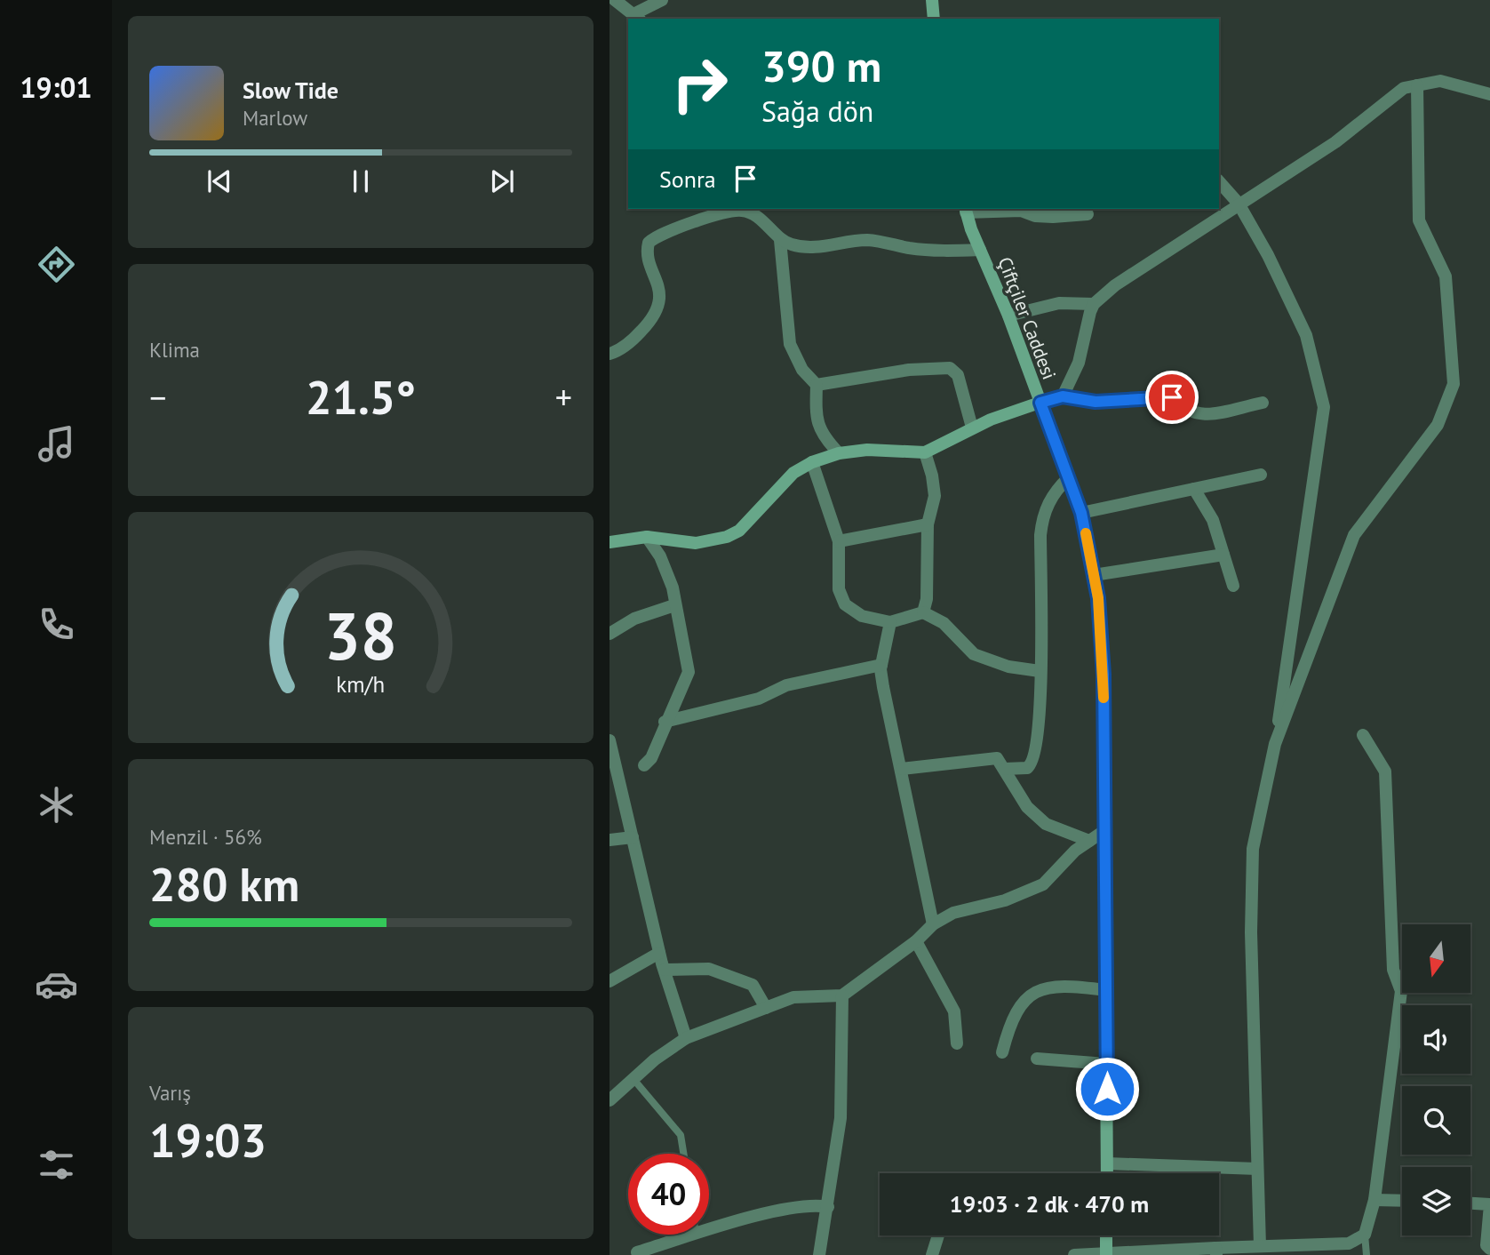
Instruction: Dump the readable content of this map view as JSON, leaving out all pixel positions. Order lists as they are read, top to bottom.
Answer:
{
  "streets": {
    "street": ["Çiftçiler Caddesi"]
  },
  "north": "bottom",
  "page": {
    "tabs": "19:01",
    "turn": ["390 m", "Sağa dön"],
    "song": ["Slow Tide", "Marlow"],
    "then": "Sonra",
    "tile": [
      "Klima",
      ["Menzil · 56%", "280 km"],
      ["Varış", "19:03"]
    ],
    "heat": ["−", "21.5°", "+"],
    "limit": "40",
    "trip": "19:03 · 2 dk · 470 m",
    "gauge": ["38", "km/h"]
  }
}
